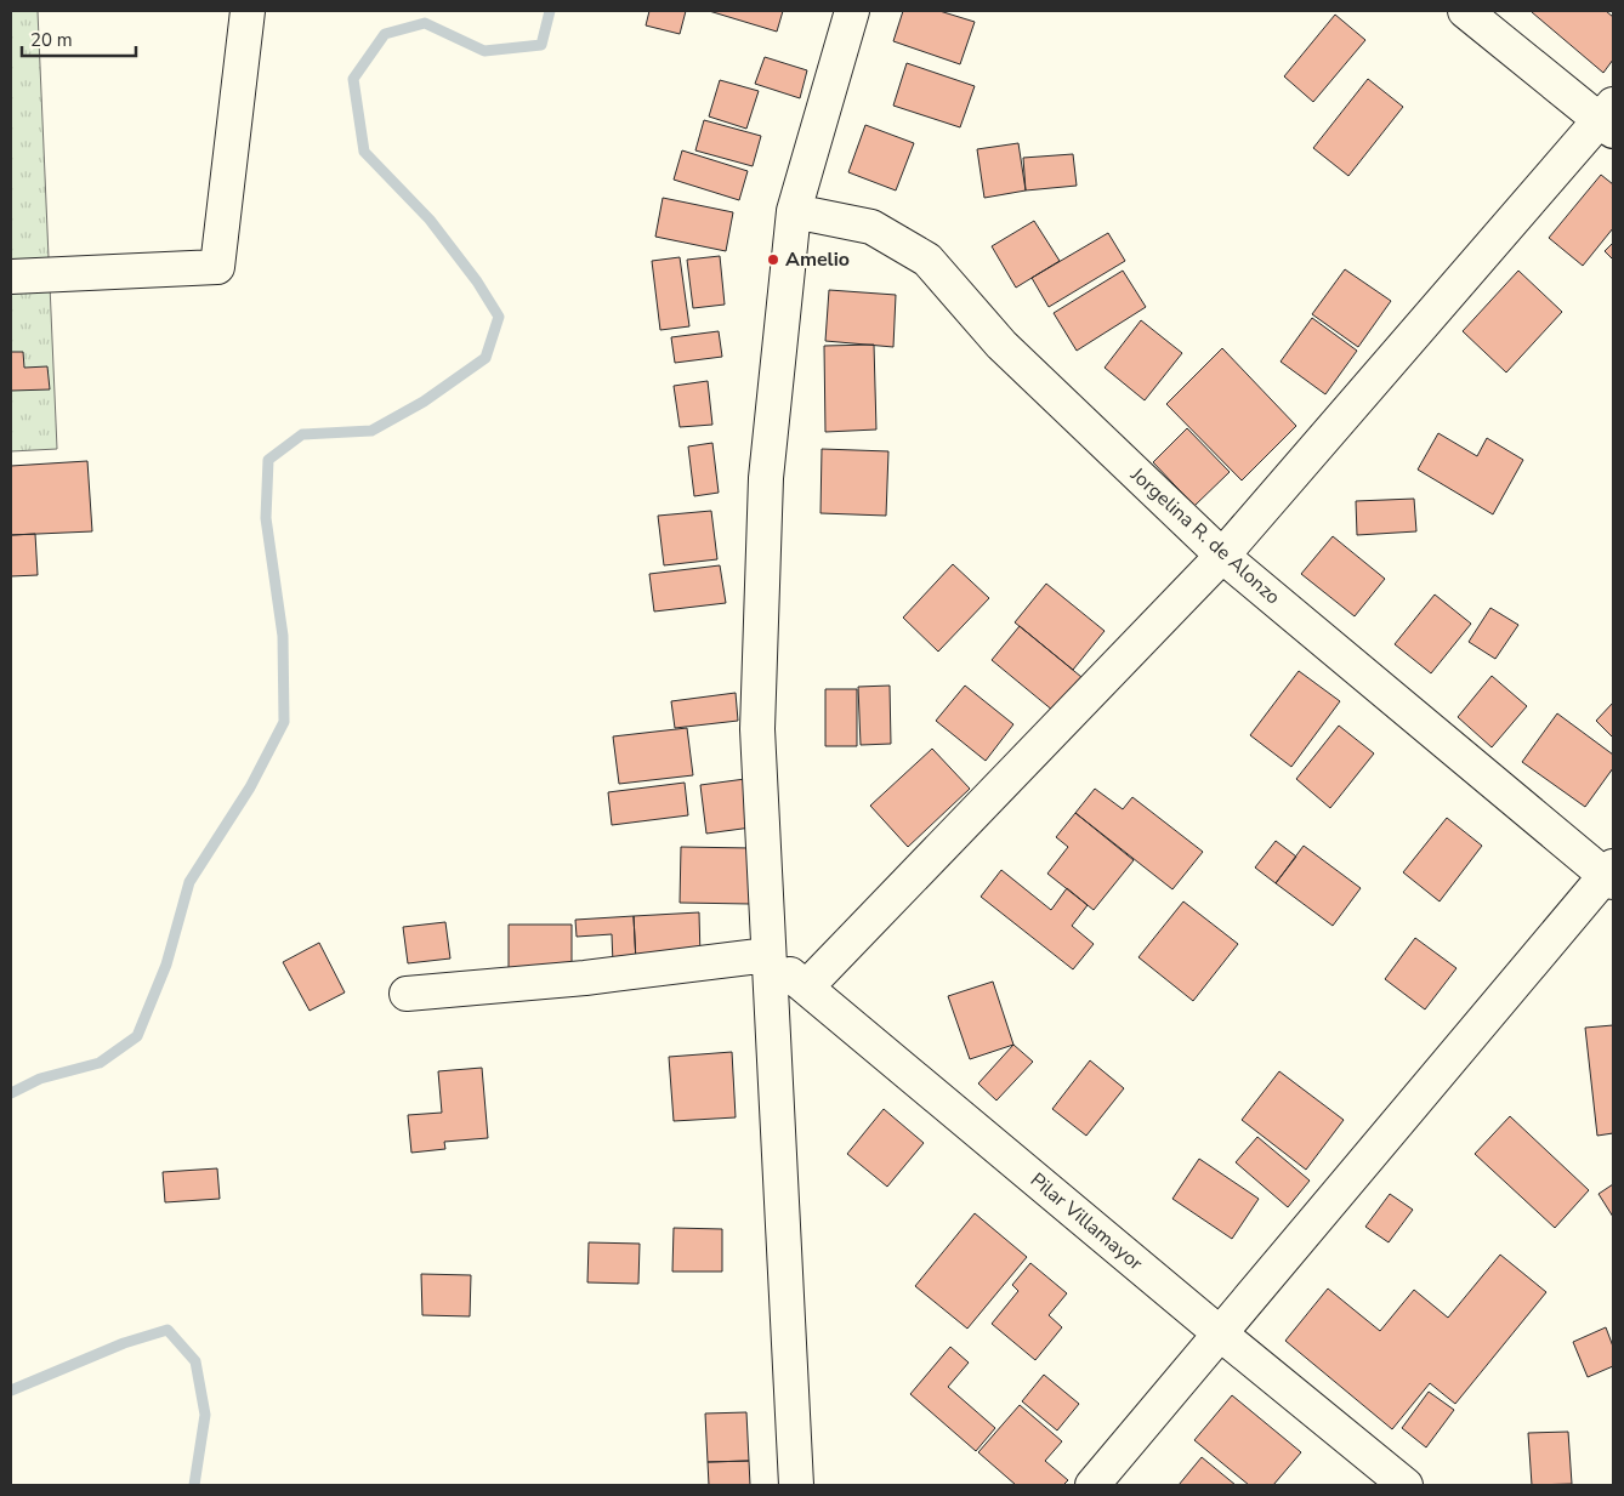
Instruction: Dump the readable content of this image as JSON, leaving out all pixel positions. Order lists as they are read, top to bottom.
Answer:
{
  "streets": {
    "street": ["Jorgelina R. de Alonzo", "Pilar Villamayor"]
  },
  "places": ["Amelio"],
  "scale_bar": "20 m"
}
